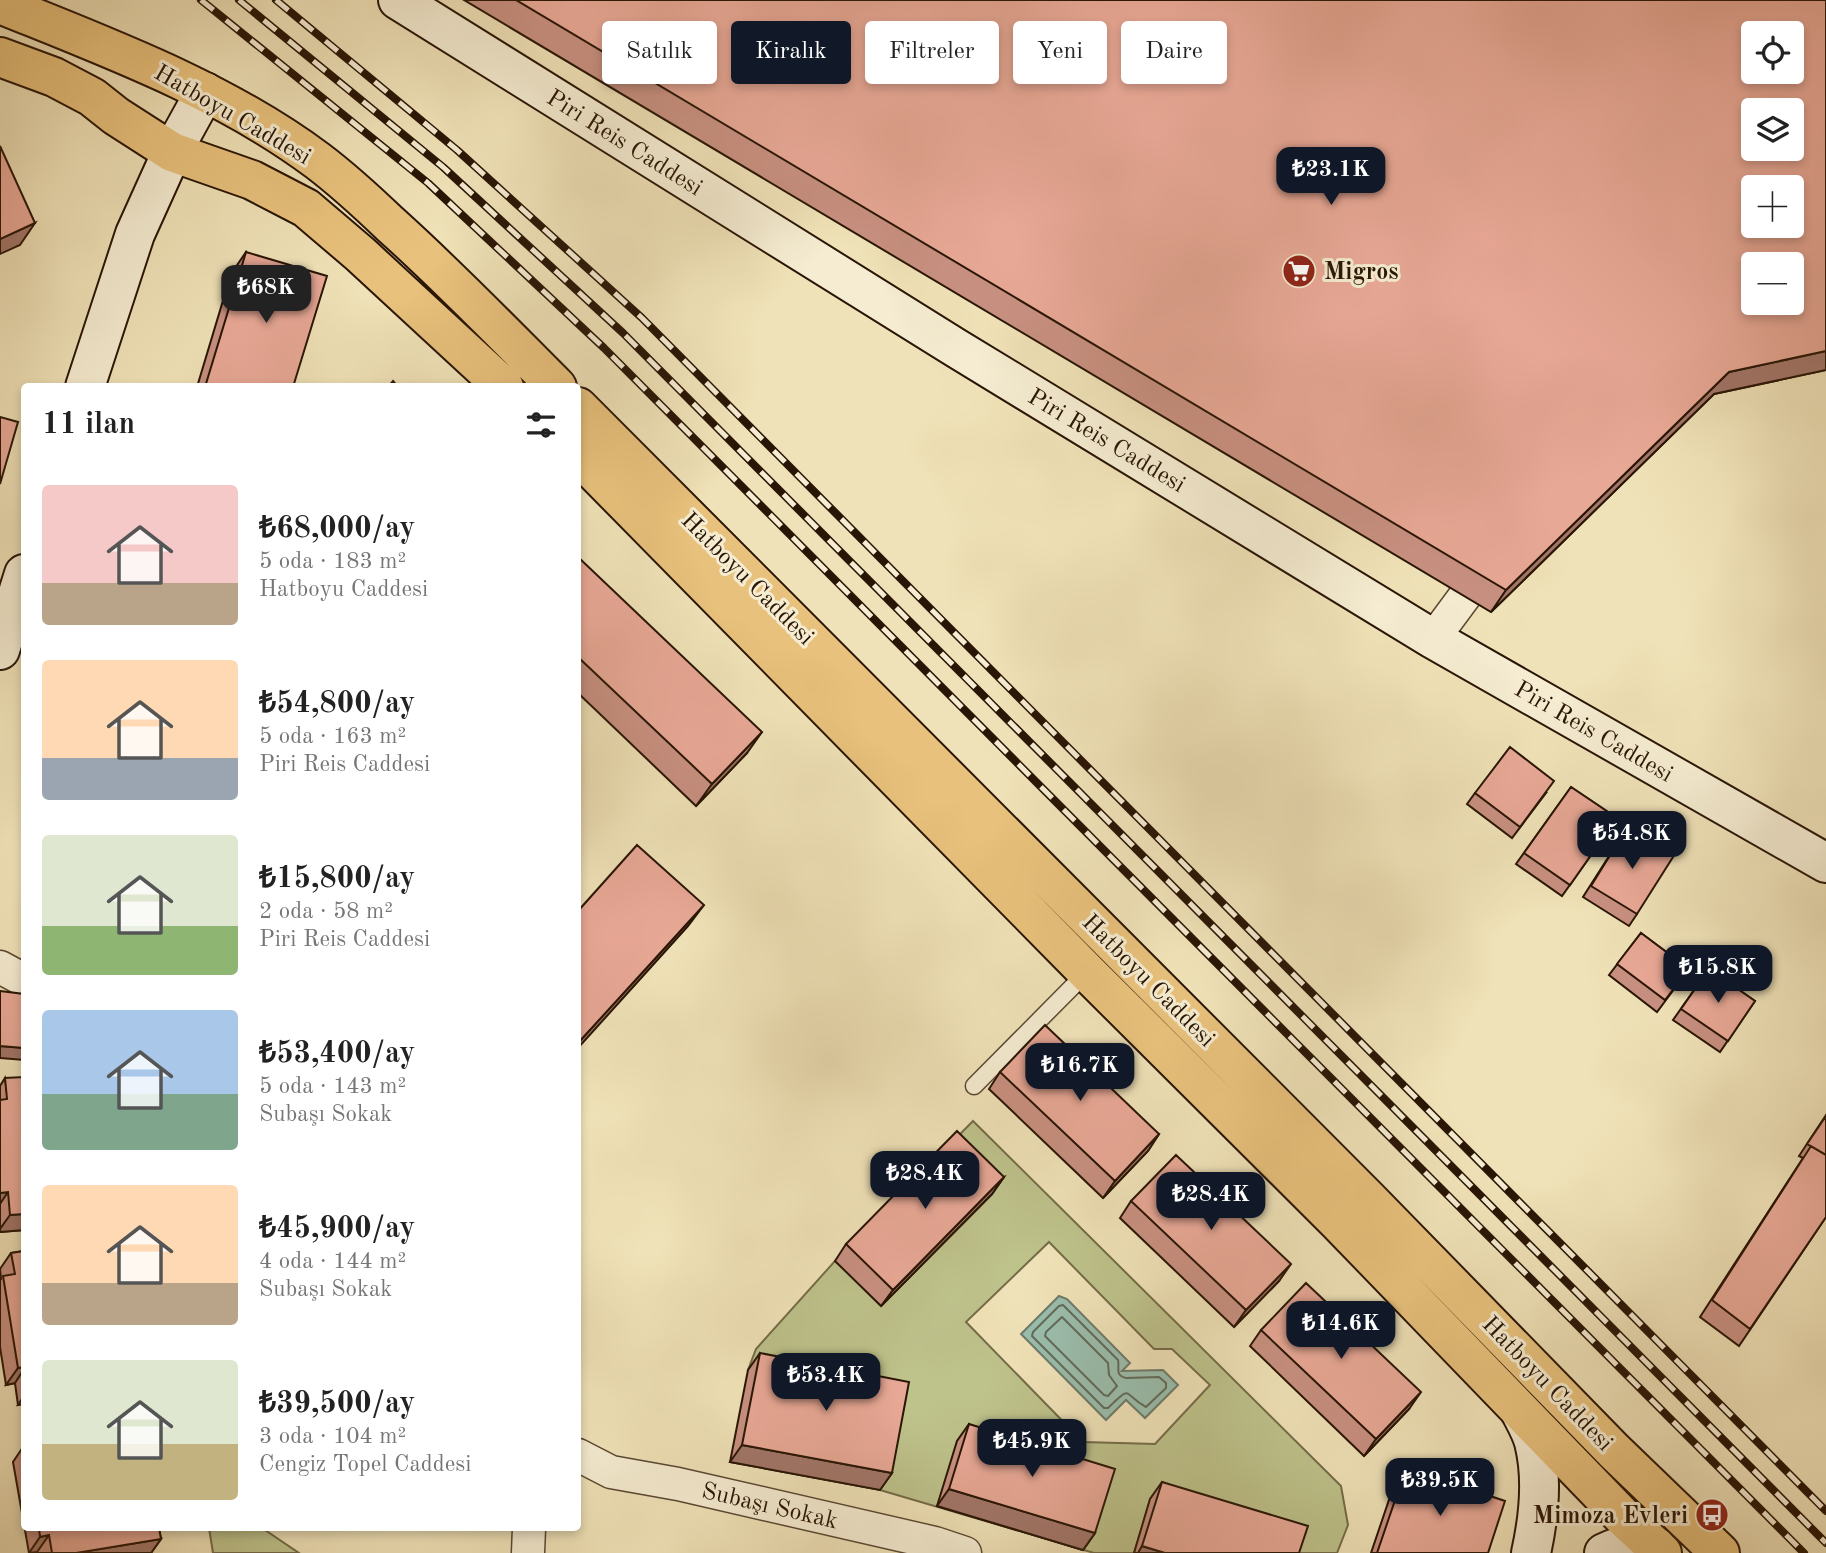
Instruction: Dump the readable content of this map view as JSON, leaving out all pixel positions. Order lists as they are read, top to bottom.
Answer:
{
  "streets": {
    "main road": ["Hatboyu Caddesi"],
    "street": ["Piri Reis Caddesi", "Subaşı Sokak"]
  },
  "places": {
    "supermarket": ["Migros"],
    "bus stop": ["Mimoza Evleri"]
  },
  "page": {
    "map_buttons": ["+", "−"],
    "chip": [
      "Satılık",
      "Kiralık",
      "Filtreler",
      "Yeni",
      "Daire"
    ],
    "price": [
      "₺23.1K",
      "₺68K",
      "₺54.8K",
      "₺15.8K",
      "₺16.7K",
      "₺28.4K",
      "₺28.4K",
      "₺14.6K",
      "₺53.4K",
      "₺45.9K",
      "₺39.5K"
    ],
    "heading": "11 ilan",
    "list": [
      {
        "name": "₺68,000/ay",
        "note": "5 oda · 183 m² · Hatboyu Caddesi"
      },
      {
        "name": "₺54,800/ay",
        "note": "5 oda · 163 m² · Piri Reis Caddesi"
      },
      {
        "name": "₺15,800/ay",
        "note": "2 oda · 58 m² · Piri Reis Caddesi"
      },
      {
        "name": "₺53,400/ay",
        "note": "5 oda · 143 m² · Subaşı Sokak"
      },
      {
        "name": "₺45,900/ay",
        "note": "4 oda · 144 m² · Subaşı Sokak"
      },
      {
        "name": "₺39,500/ay",
        "note": "3 oda · 104 m² · Cengiz Topel Caddesi"
      }
    ]
  }
}
